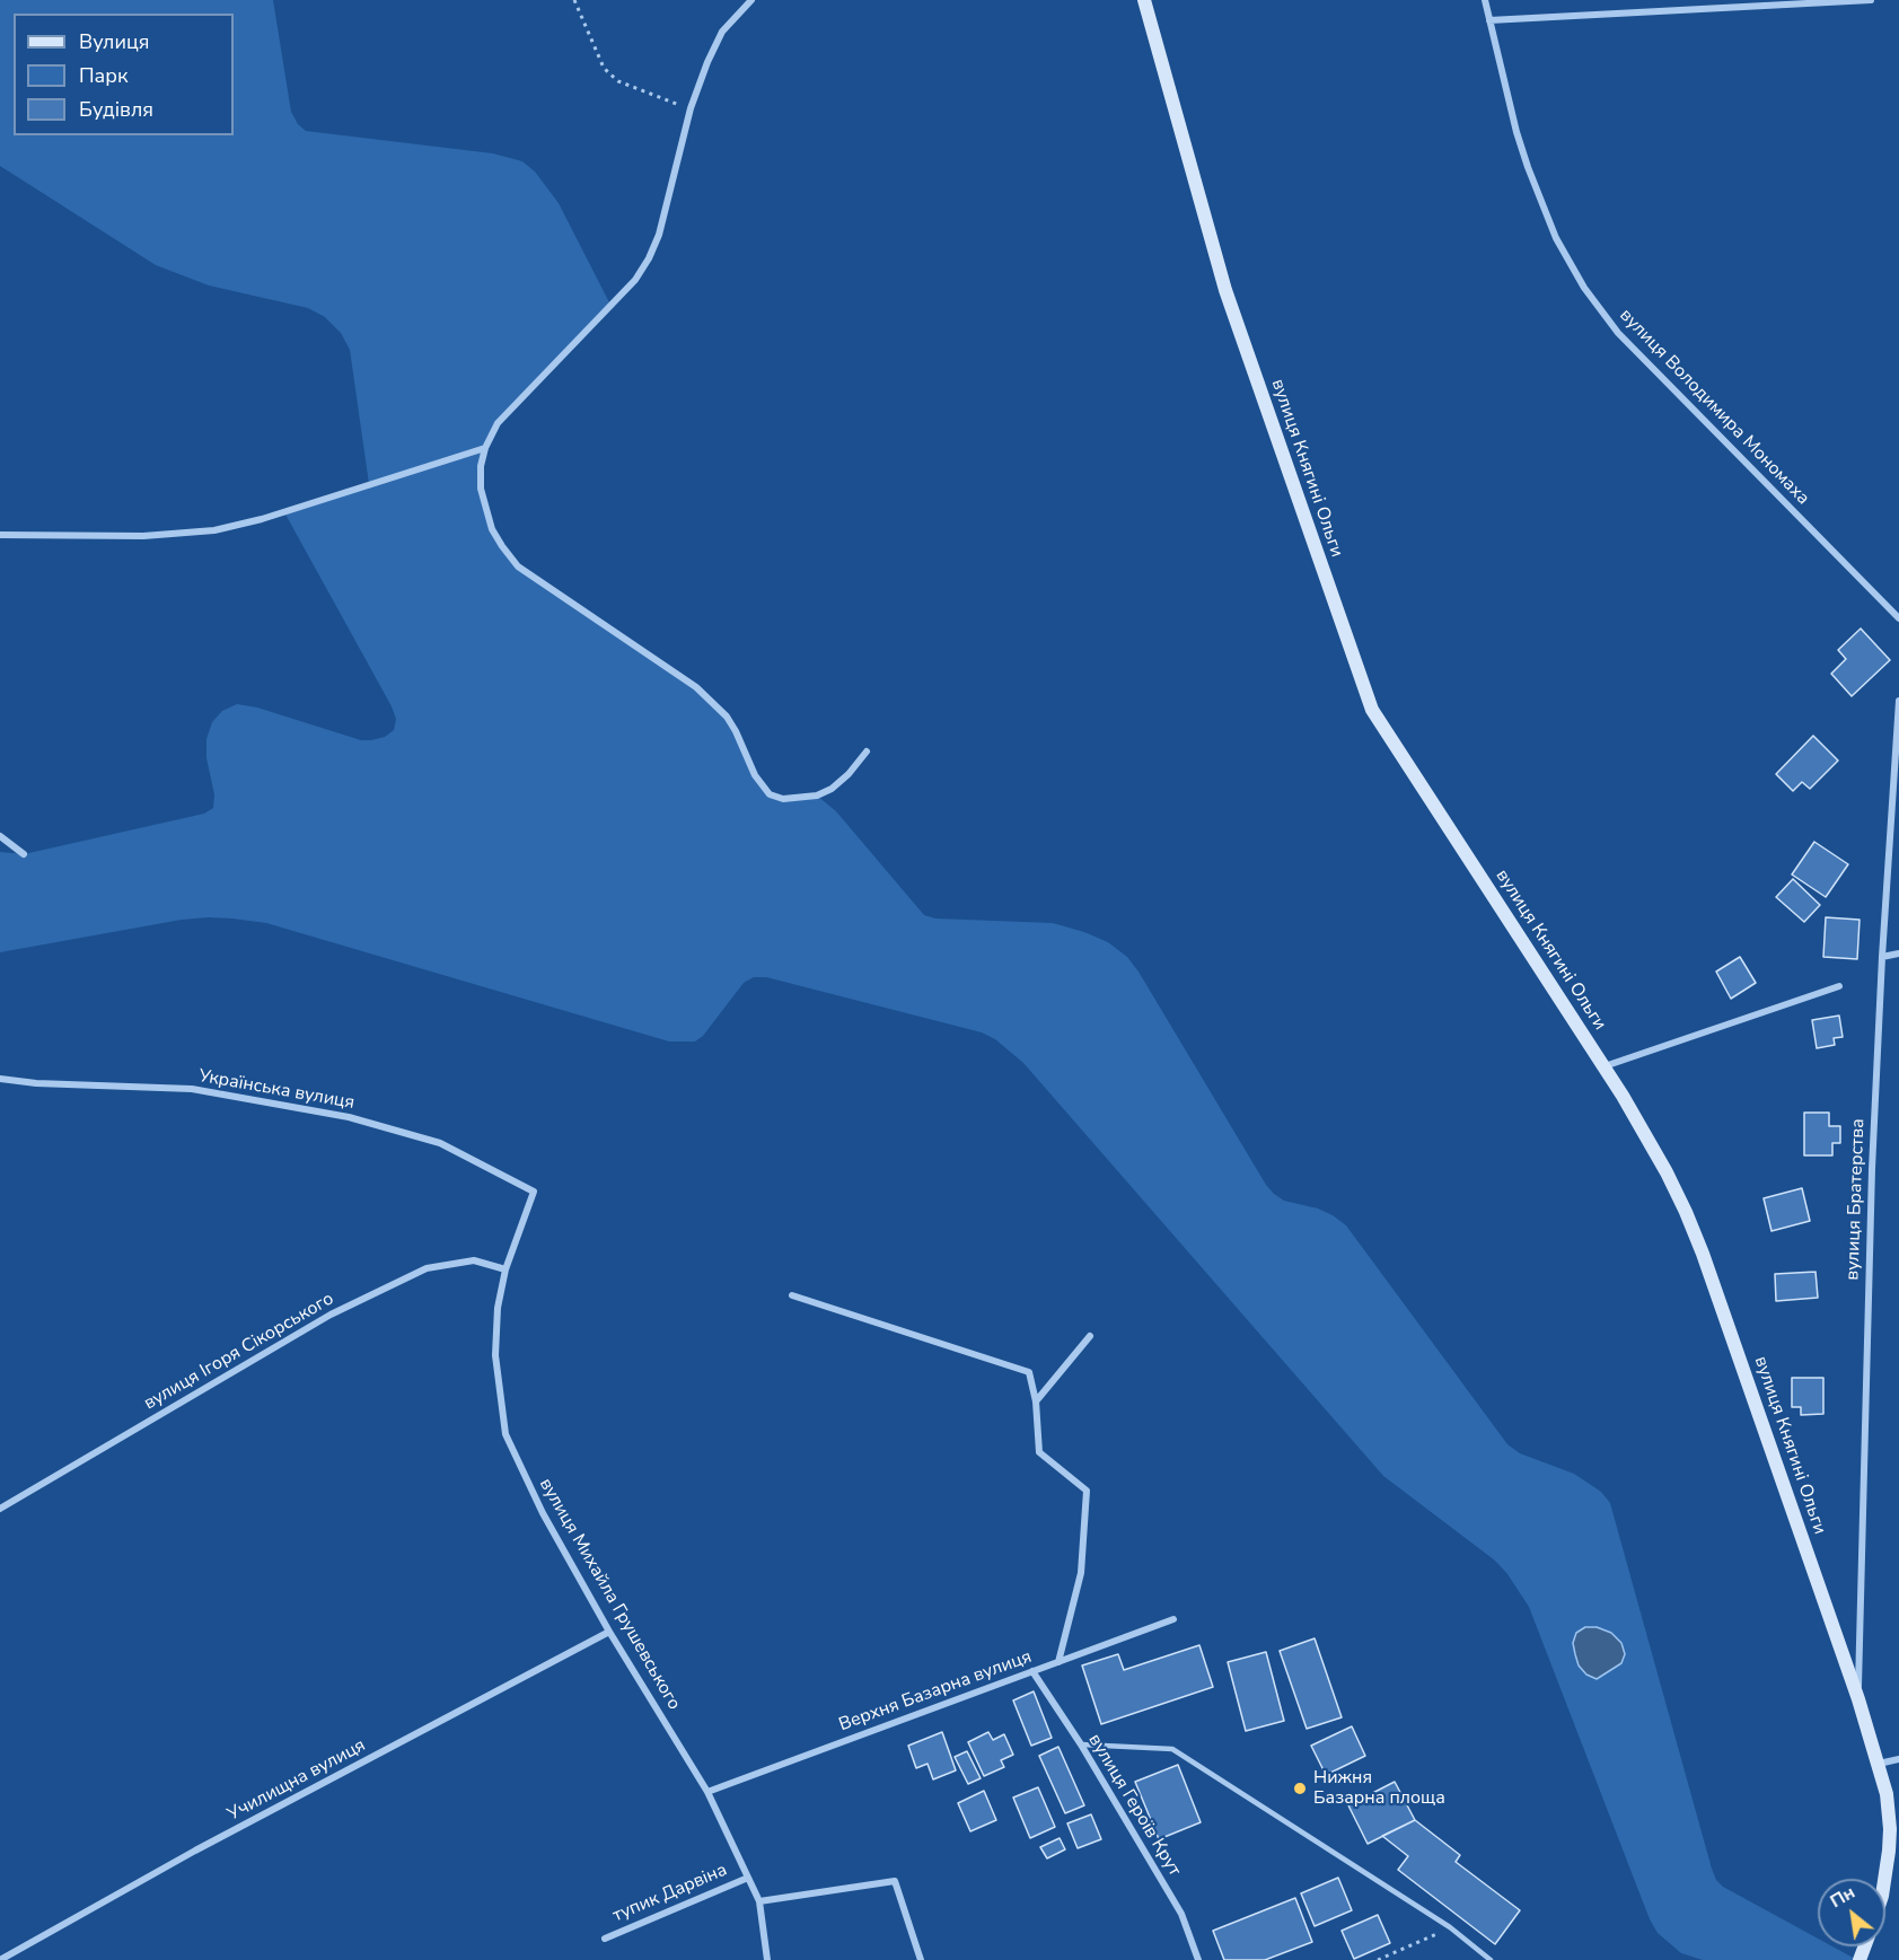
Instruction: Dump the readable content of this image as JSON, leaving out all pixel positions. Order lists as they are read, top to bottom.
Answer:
{
  "streets": {
    "street": [
      "вулиця Володимира Мономаха",
      "вулиця Княгині Ольги",
      "Українська вулиця",
      "вулиця Братерства",
      "вулиця Ігоря Сікорського",
      "вулиця Михайла Грушевського",
      "Верхня Базарна вулиця",
      "Училищна вулиця",
      "вулиця Героїв Крут",
      "тупик Дарвіна"
    ]
  },
  "crossings": [
    ["вулиця Княгині Ольги", "вулиця Братерства"],
    ["Українська вулиця", "вулиця Михайла Грушевського"],
    ["вулиця Ігоря Сікорського", "вулиця Михайла Грушевського"],
    ["вулиця Михайла Грушевського", "Верхня Базарна вулиця"],
    ["вулиця Михайла Грушевського", "Училищна вулиця"],
    ["вулиця Михайла Грушевського", "тупик Дарвіна"],
    ["Верхня Базарна вулиця", "вулиця Героїв Крут"]
  ],
  "places": ["Нижня Базарна площа"],
  "legend": ["Вулиця", "Парк", "Будівля"],
  "north": "top left"
}
